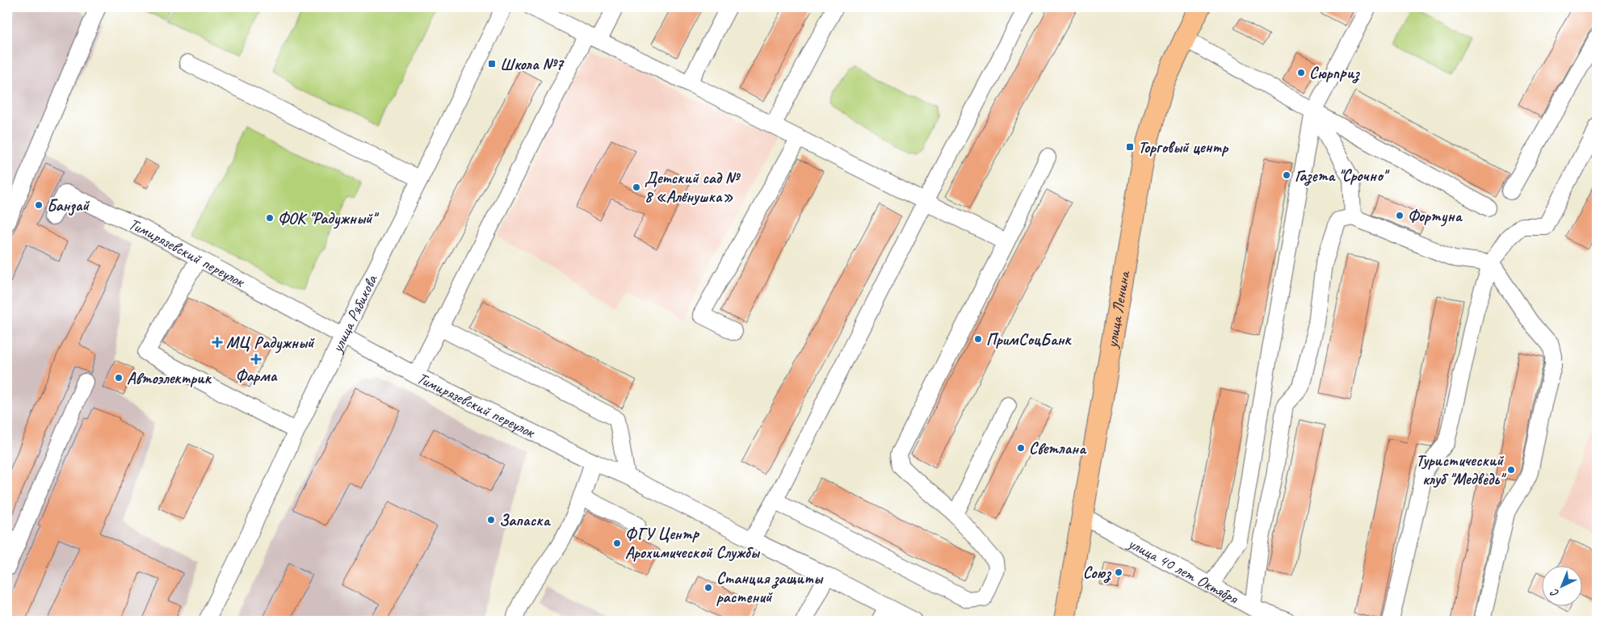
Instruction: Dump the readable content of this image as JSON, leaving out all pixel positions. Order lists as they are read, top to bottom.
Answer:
{
  "streets": {
    "main road": ["улица Ленина"],
    "street": ["Тимирязевский переулок", "улица Рябикова", "улица 40 лет Октября"]
  },
  "crossings": [
    ["Тимирязевский переулок", "улица Рябикова"],
    ["улица Ленина", "улица 40 лет Октября"]
  ],
  "places": {
    "transit": ["Школа №7", "Торговый центр"],
    "other": [
      "Сюрприз",
      "Газета \"Срочно\"",
      "Детский сад № 8 «Алёнушка»",
      "Банзай",
      "Фортуна",
      "ФОК \"Радужный\"",
      "ПримСоцБанк",
      "Автоэлектрик",
      "Светлана",
      "Туристический клуб \"Медведь\"",
      "Запаска",
      "ФГУ Центр Арохимической Службы",
      "Союз",
      "Станция защиты растений"
    ],
    "health": ["МЦ Радужный", "Фарма"]
  },
  "north": "bottom left"
}
